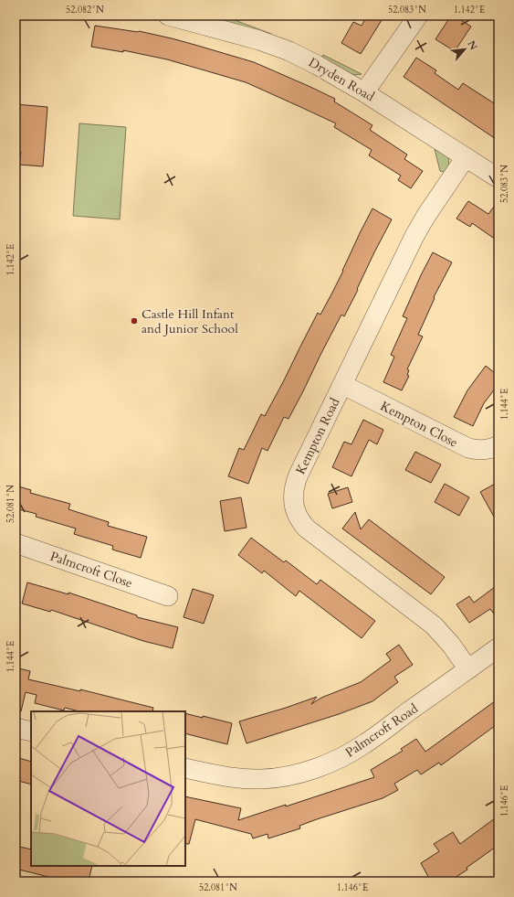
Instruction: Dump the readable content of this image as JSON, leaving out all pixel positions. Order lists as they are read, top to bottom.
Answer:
{
  "streets": {
    "street": [
      "Dryden Road",
      "Kempton Close",
      "Kempton Road",
      "Palmcroft Close",
      "Palmcroft Road"
    ]
  },
  "crossings": [
    ["Dryden Road", "Kempton Road"],
    ["Kempton Close", "Kempton Road"],
    ["Kempton Road", "Palmcroft Road"]
  ],
  "places": ["Castle Hill Infant and Junior School"],
  "north": "top right",
  "coordinates": [
    "52.082°N",
    "52.083°N",
    "1.142°E",
    "1.144°E",
    "52.081°N",
    "1.146°E"
  ]
}
